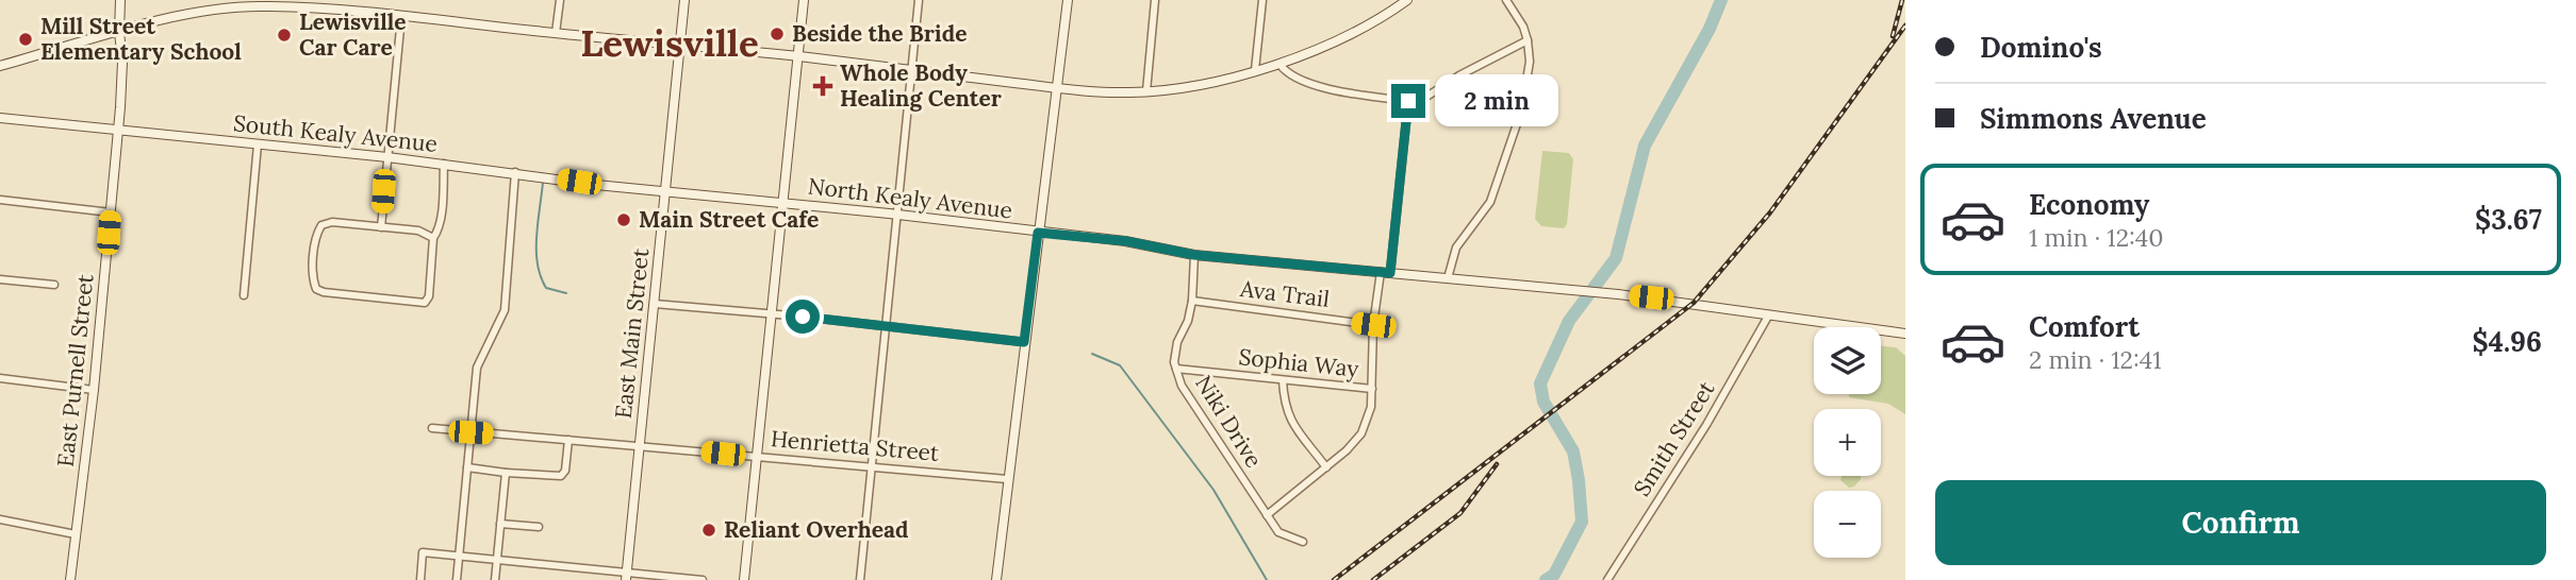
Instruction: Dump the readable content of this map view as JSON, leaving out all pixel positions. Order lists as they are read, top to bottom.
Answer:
{
  "streets": {
    "street": [
      "South Kealy Avenue",
      "North Kealy Avenue",
      "Ava Trail",
      "East Main Street",
      "Sophia Way",
      "East Purnell Street",
      "Niki Drive",
      "Smith Street",
      "Henrietta Street"
    ]
  },
  "crossings": [
    ["South Kealy Avenue", "North Kealy Avenue"],
    ["South Kealy Avenue", "East Main Street"],
    ["South Kealy Avenue", "East Purnell Street"],
    ["North Kealy Avenue", "East Main Street"],
    ["North Kealy Avenue", "Niki Drive"],
    ["North Kealy Avenue", "Smith Street"],
    ["Ava Trail", "Niki Drive"],
    ["East Main Street", "Henrietta Street"],
    ["Sophia Way", "Niki Drive"]
  ],
  "districts": ["Lewisville"],
  "places": {
    "other": [
      "Beside the Bride",
      "Lewisville Car Care",
      "Mill Street Elementary School",
      "Main Street Cafe",
      "Reliant Overhead"
    ],
    "health": ["Whole Body Healing Center"]
  },
  "page": {
    "banner": ["Domino's", "Simmons Avenue"],
    "bubble": "2 min",
    "list": [
      {
        "name": "Economy",
        "note": "1 min · 12:40",
        "value": "$3.67"
      },
      {
        "name": "Comfort",
        "note": "2 min · 12:41",
        "value": "$4.96"
      }
    ],
    "map_buttons": ["+", "−"],
    "buttons": "Confirm"
  }
}
